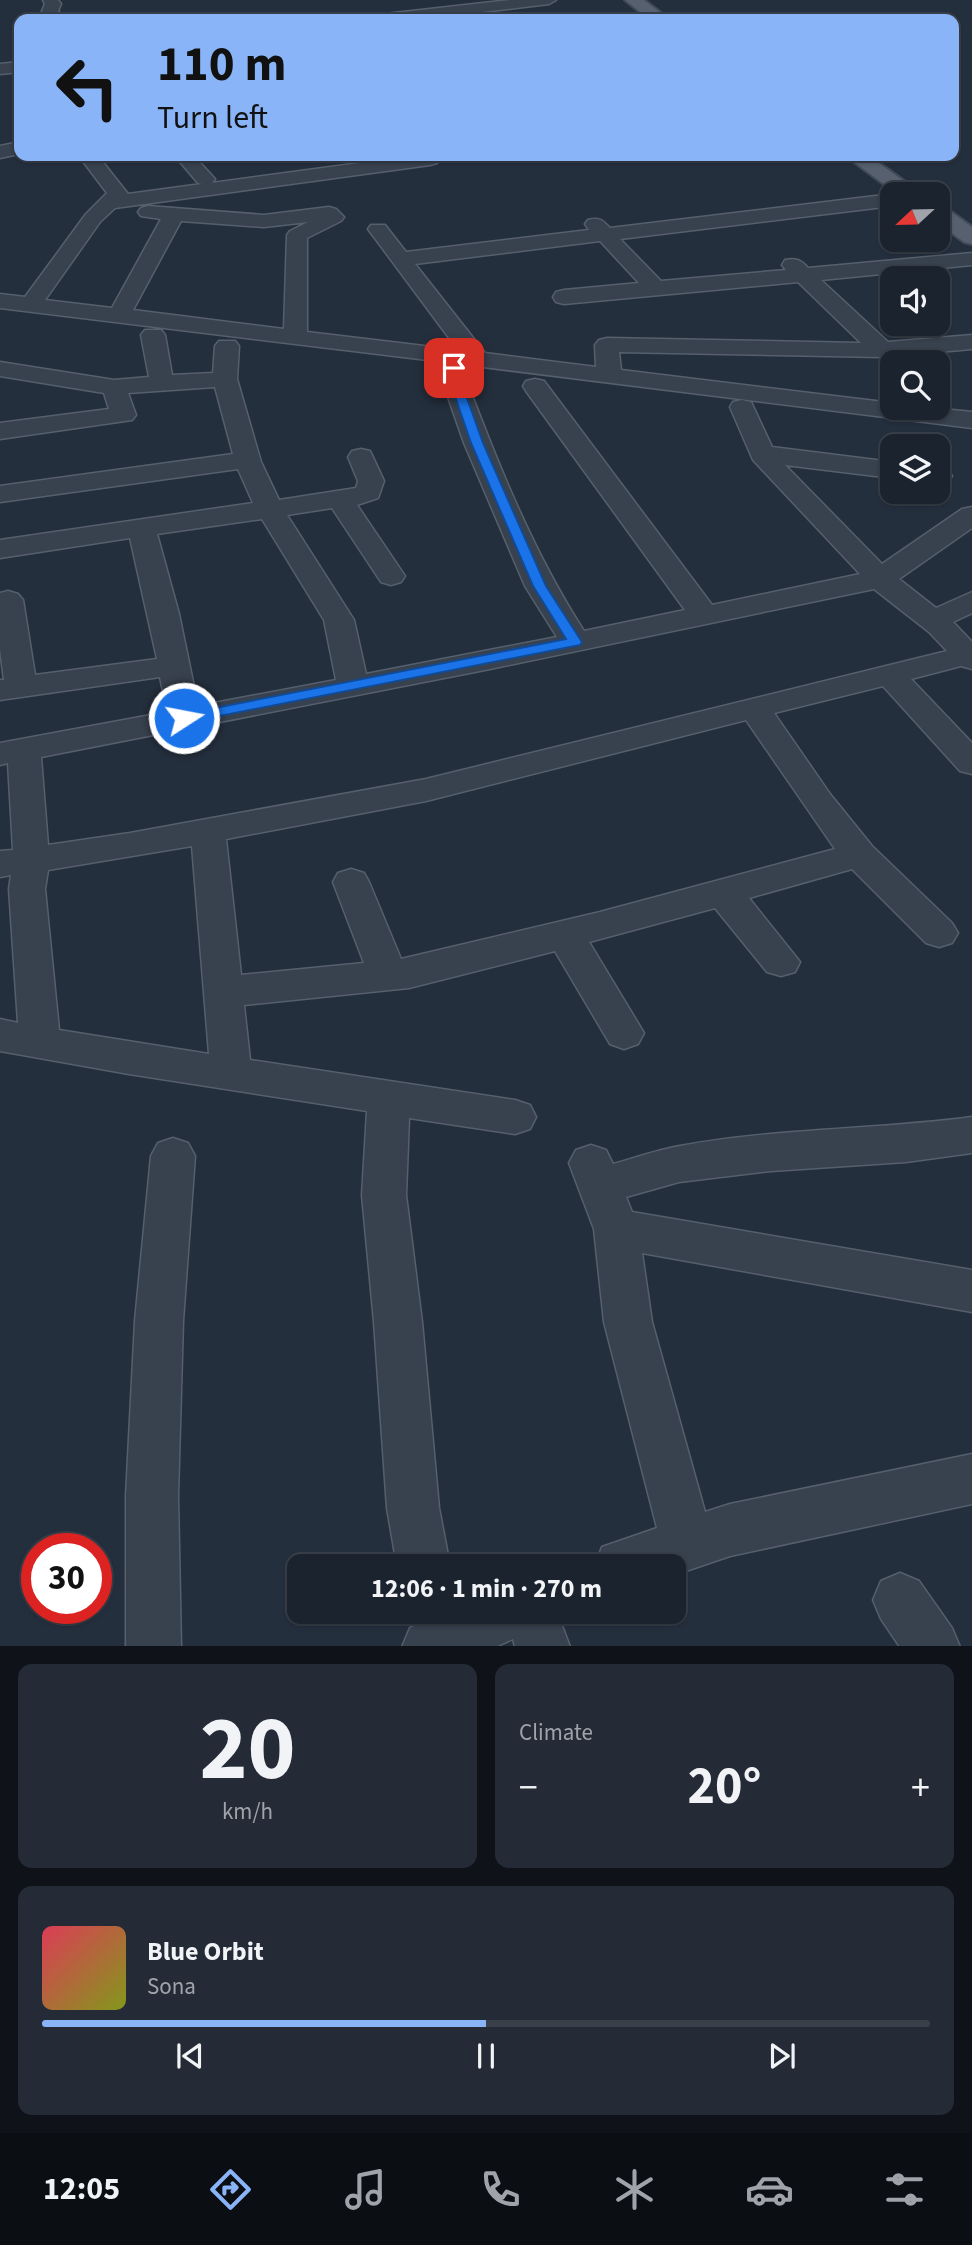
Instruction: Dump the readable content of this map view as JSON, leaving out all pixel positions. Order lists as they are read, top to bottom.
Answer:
{
  "north": "left",
  "page": {
    "turn": ["110 m", "Turn left"],
    "limit": "30",
    "trip": "12:06 · 1 min · 270 m",
    "tile": [
      ["20", "km/h"],
      "Climate"
    ],
    "heat": ["−", "20°", "+"],
    "song": ["Blue Orbit", "Sona"],
    "tabs": "12:05"
  }
}
